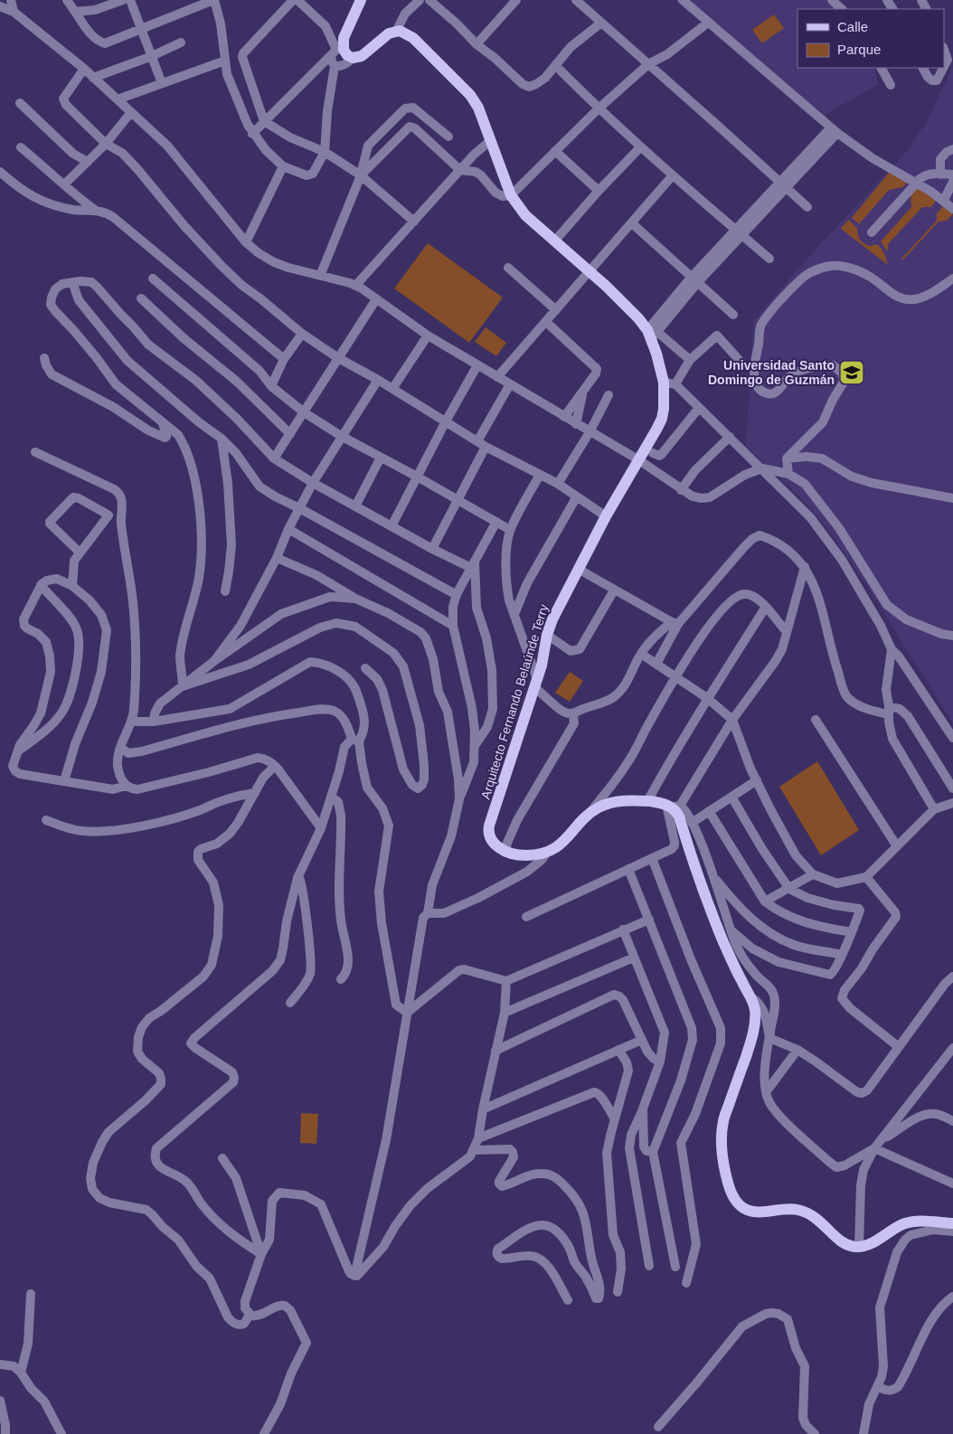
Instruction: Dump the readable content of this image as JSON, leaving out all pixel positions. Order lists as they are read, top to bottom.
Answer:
{
  "streets": {
    "main road": ["Arquitecto Fernando Belaúnde Terry"]
  },
  "places": {
    "school or university": ["Universidad Santo Domingo de Guzmán"]
  },
  "legend": ["Calle", "Parque"]
}
